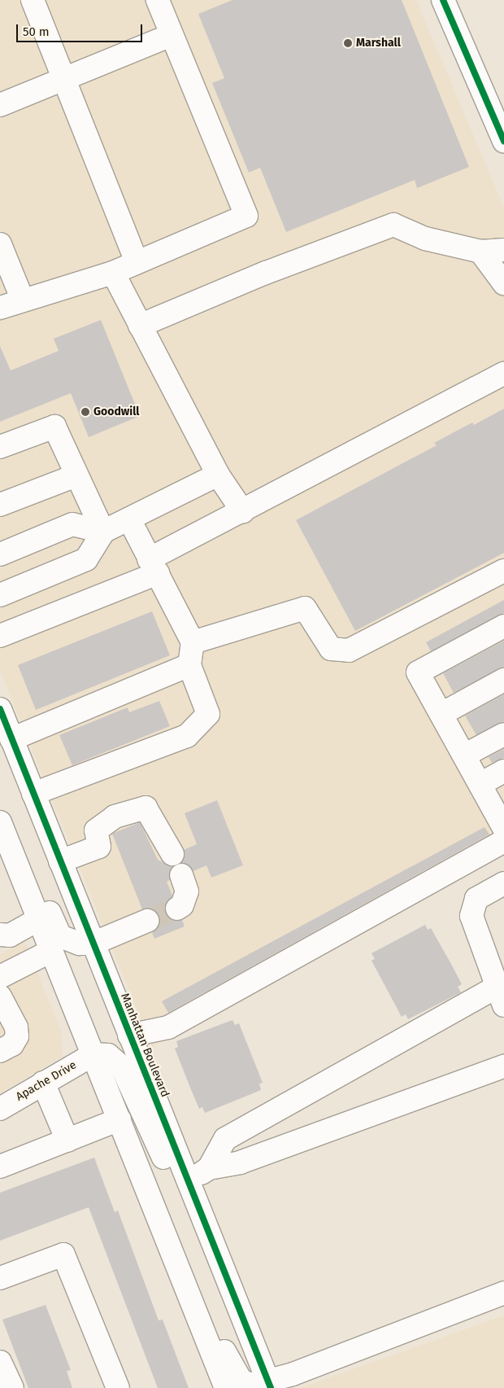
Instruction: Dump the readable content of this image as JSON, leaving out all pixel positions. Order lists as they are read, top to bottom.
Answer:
{
  "streets": {
    "street": ["Manhattan Boulevard", "Apache Drive"]
  },
  "places": ["Marshall", "Goodwill"],
  "scale_bar": "50 m"
}
